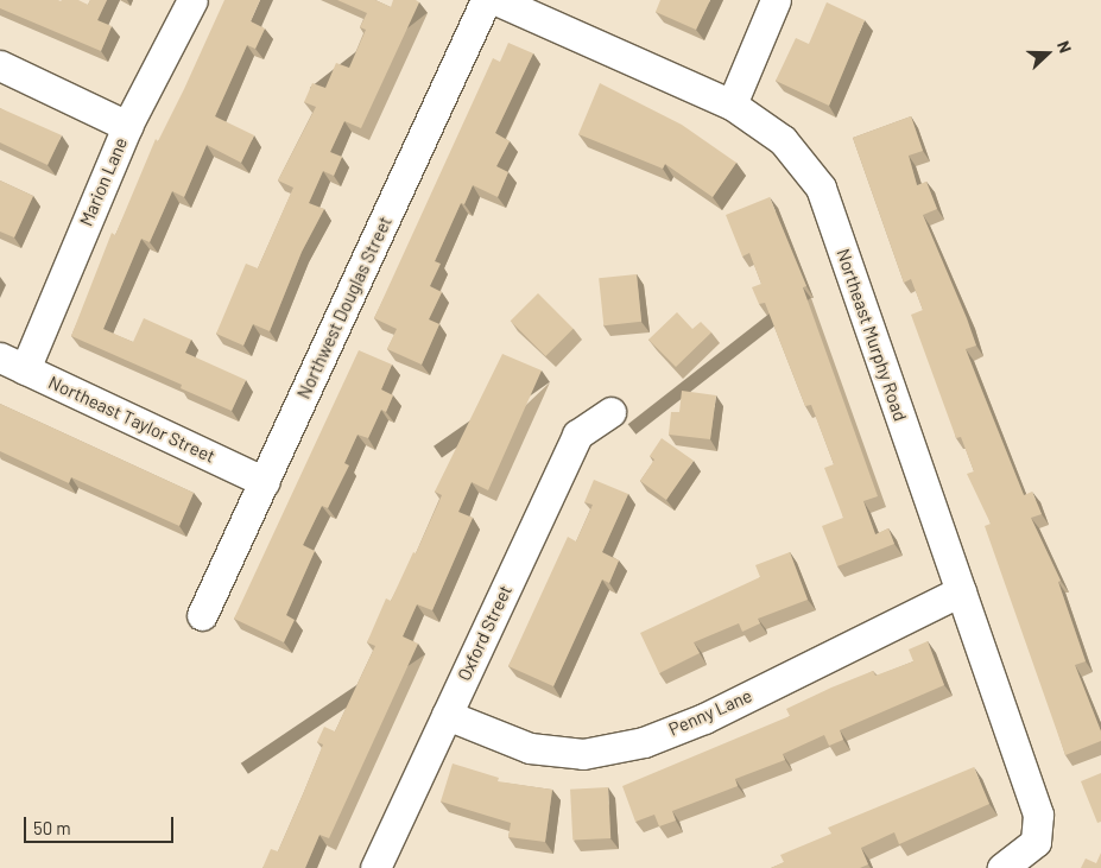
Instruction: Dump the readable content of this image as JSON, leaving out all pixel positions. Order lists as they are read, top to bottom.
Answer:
{
  "streets": {
    "street": [
      "Marion Lane",
      "Northwest Douglas Street",
      "Northeast Murphy Road",
      "Northeast Taylor Street",
      "Oxford Street",
      "Penny Lane"
    ]
  },
  "crossings": [
    ["Marion Lane", "Northeast Taylor Street"],
    ["Northwest Douglas Street", "Northeast Taylor Street"],
    ["Northeast Murphy Road", "Penny Lane"],
    ["Oxford Street", "Penny Lane"]
  ],
  "scale_bar": "50 m",
  "north": "right"
}
